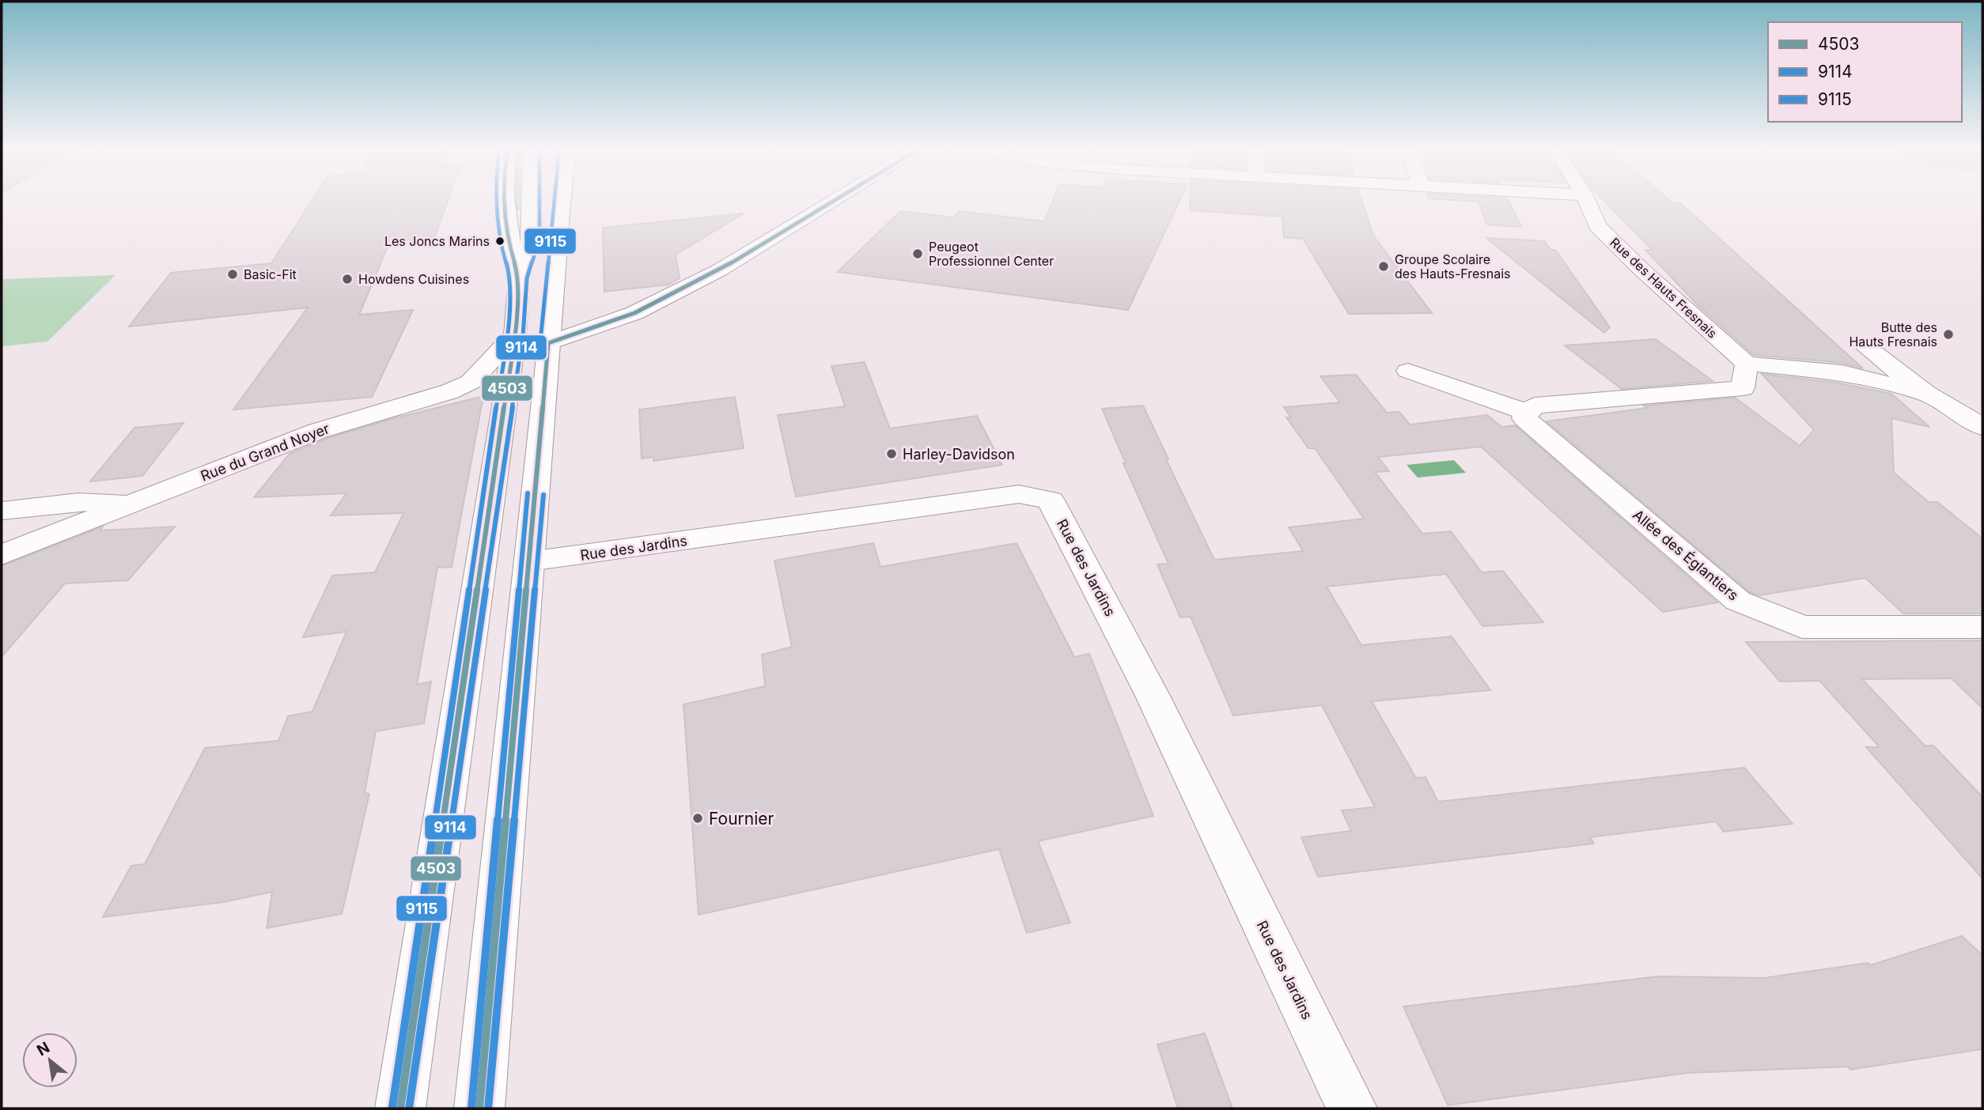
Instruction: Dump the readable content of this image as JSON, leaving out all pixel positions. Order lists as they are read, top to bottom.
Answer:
{
  "streets": {
    "main road": [
      "Rue des Hauts Fresnais",
      "Rue du Grand Noyer",
      "Rue des Jardins",
      "Allée des Églantiers"
    ]
  },
  "places": [
    "Les Joncs Marins",
    "Peugeot Professionnel Center",
    "Groupe Scolaire des Hauts-Fresnais",
    "Basic-Fit",
    "Howdens Cuisines",
    "Butte des Hauts Fresnais",
    "Harley-Davidson",
    "Fournier"
  ],
  "lines": ["transit line 4503", "transit line 9114", "transit line 9115"],
  "legend": ["4503", "9114", "9115"],
  "north": "top left"
}
